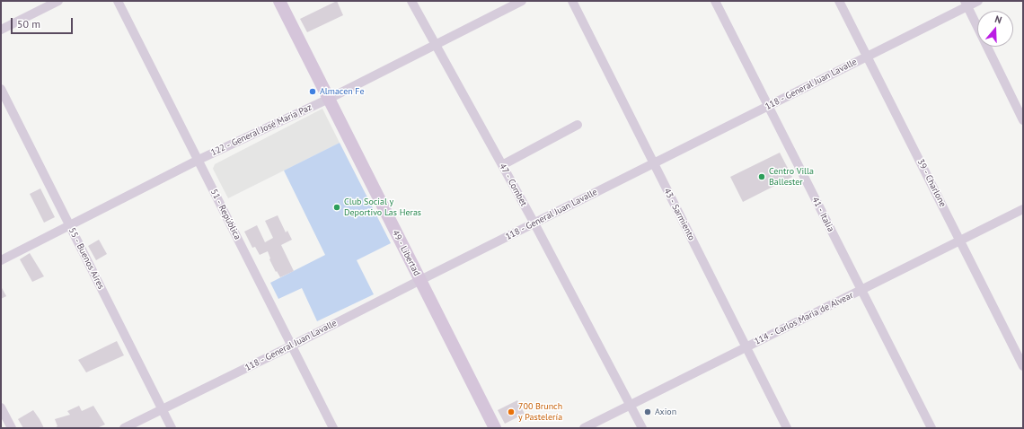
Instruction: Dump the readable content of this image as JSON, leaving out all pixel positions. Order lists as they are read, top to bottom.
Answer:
{
  "streets": {
    "street": [
      "118 - General Juan Lavalle",
      "122 - General José María Paz",
      "39 - Charlone",
      "47 - Combet",
      "51 - República",
      "43 - Sarmiento",
      "41 - Italia",
      "49 - Libertad",
      "55 - Buenos Aires",
      "114 - Carlos María de Alvear"
    ]
  },
  "crossings": [
    ["118 - General Juan Lavalle", "39 - Charlone"],
    ["118 - General Juan Lavalle", "47 - Combet"],
    ["118 - General Juan Lavalle", "51 - República"],
    ["118 - General Juan Lavalle", "43 - Sarmiento"],
    ["118 - General Juan Lavalle", "41 - Italia"],
    ["118 - General Juan Lavalle", "49 - Libertad"],
    ["118 - General Juan Lavalle", "55 - Buenos Aires"],
    ["122 - General José María Paz", "47 - Combet"],
    ["122 - General José María Paz", "51 - República"],
    ["122 - General José María Paz", "49 - Libertad"],
    ["122 - General José María Paz", "55 - Buenos Aires"],
    ["39 - Charlone", "114 - Carlos María de Alvear"],
    ["47 - Combet", "114 - Carlos María de Alvear"],
    ["43 - Sarmiento", "114 - Carlos María de Alvear"],
    ["41 - Italia", "114 - Carlos María de Alvear"]
  ],
  "places": [
    "Almacen Fe",
    "Centro Villa Ballester",
    "Club Social y Deportivo Las Heras",
    "700 Brunch y Pastelería",
    "Axion"
  ],
  "scale_bar": "50 m",
  "north": "top"
}
